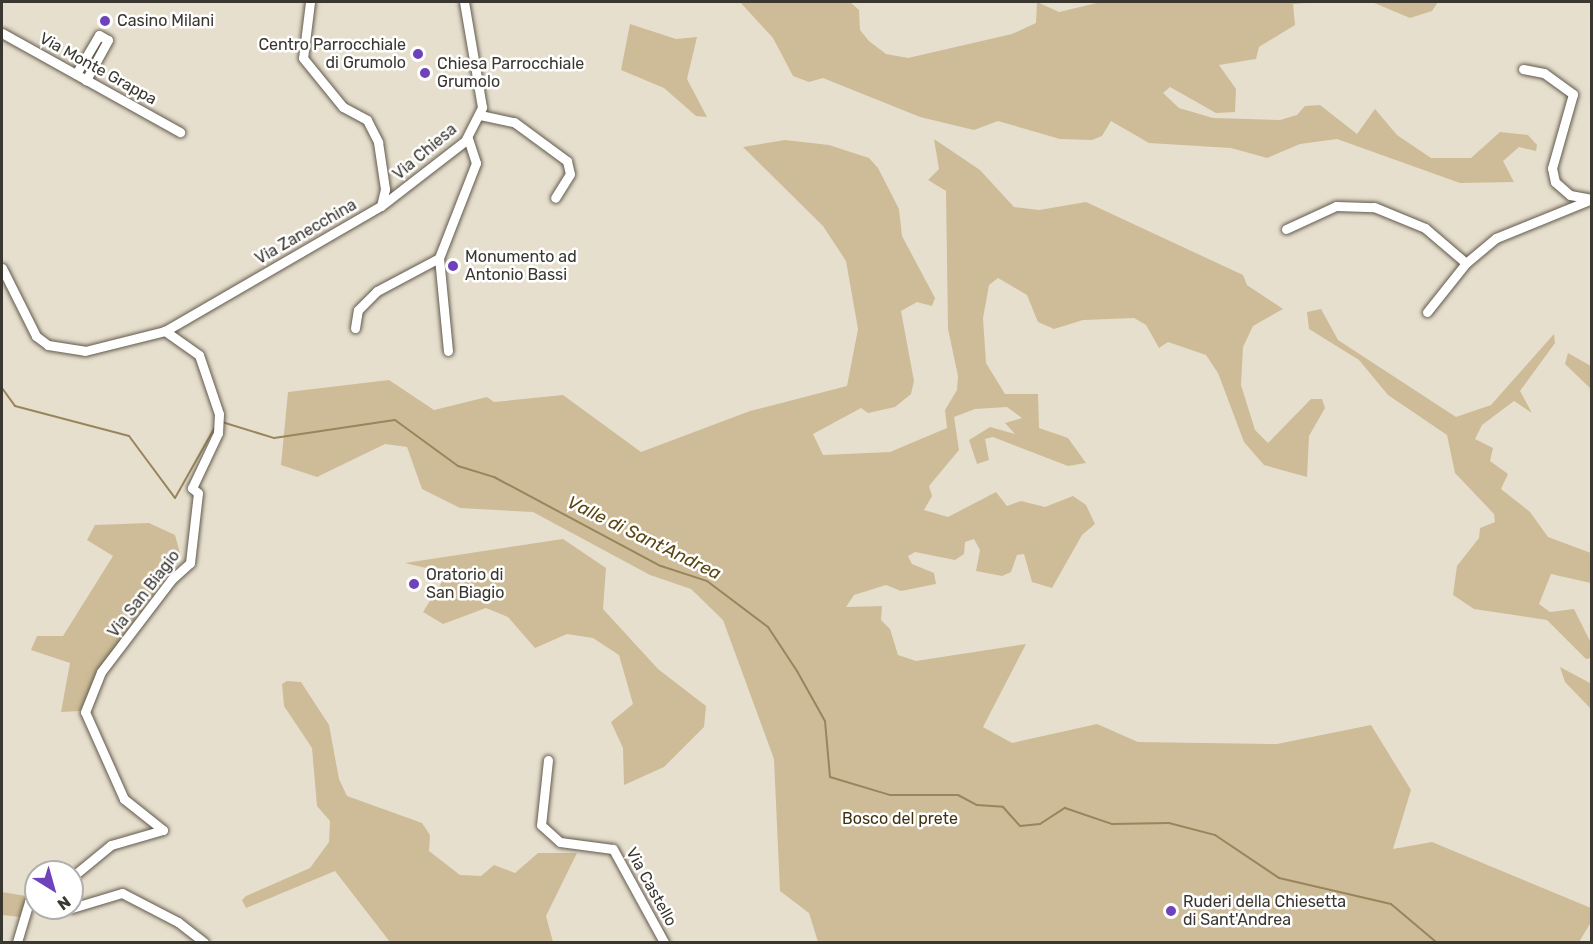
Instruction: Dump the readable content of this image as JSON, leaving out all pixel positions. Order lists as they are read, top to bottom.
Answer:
{
  "streets": {
    "street": [
      "Via Monte Grappa",
      "Via Chiesa",
      "Via Zanecchina",
      "Via San Biagio",
      "Via Castello"
    ]
  },
  "crossings": [
    ["Via Chiesa", "Via Zanecchina"],
    ["Via Zanecchina", "Via San Biagio"]
  ],
  "water": ["Valle di Sant'Andrea"],
  "parks": ["Bosco del prete"],
  "places": [
    "Casino Milani",
    "Centro Parrocchiale di Grumolo",
    "Chiesa Parrocchiale Grumolo",
    "Monumento ad Antonio Bassi",
    "Oratorio di San Biagio",
    "Ruderi della Chiesetta di Sant'Andrea"
  ],
  "north": "bottom right"
}
